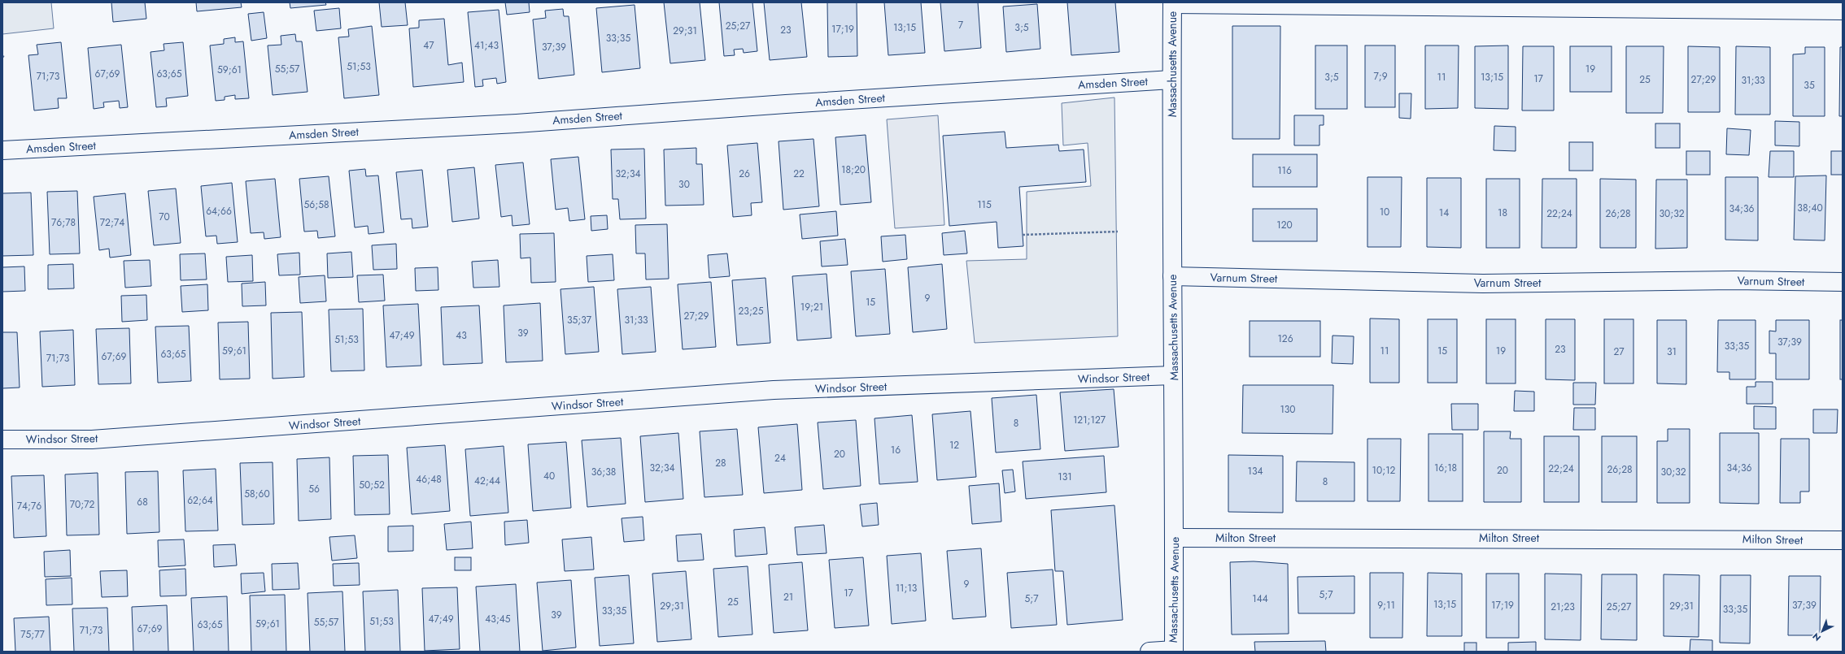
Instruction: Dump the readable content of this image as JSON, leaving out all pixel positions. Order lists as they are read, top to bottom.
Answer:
{
  "streets": {
    "main road": [
      "Massachusetts Avenue",
      "Amsden Street",
      "Varnum Street",
      "Windsor Street",
      "Milton Street"
    ]
  },
  "crossings": [
    ["Massachusetts Avenue", "Amsden Street"],
    ["Massachusetts Avenue", "Varnum Street"],
    ["Massachusetts Avenue", "Windsor Street"],
    ["Massachusetts Avenue", "Milton Street"]
  ],
  "house_numbers": [
    "7",
    "25;27",
    "13;15",
    "3;5",
    "17;19",
    "23",
    "29;31",
    "33;35",
    "47",
    "41;43",
    "37;39",
    "51;53",
    "55;57",
    "19",
    "59;61",
    "67;69",
    "63;65",
    "71;73",
    "7;9",
    "3;5",
    "11",
    "13;15",
    "17",
    "25",
    "27;29",
    "31;33",
    "35",
    "18;20",
    "116",
    "32;34",
    "26",
    "22",
    "30",
    "56;58",
    "115",
    "38;40",
    "34;36",
    "64;66",
    "10",
    "14",
    "18",
    "22;24",
    "26;28",
    "30;32",
    "70",
    "76;78",
    "72;74",
    "120",
    "9",
    "15",
    "19;21",
    "23;25",
    "27;29",
    "35;37",
    "31;33",
    "39",
    "47;49",
    "43",
    "126",
    "51;53",
    "37;39",
    "33;35",
    "23",
    "59;61",
    "11",
    "15",
    "19",
    "27",
    "31",
    "63;65",
    "67;69",
    "71;73",
    "130",
    "121;127",
    "8",
    "12",
    "16",
    "20",
    "24",
    "28",
    "32;34",
    "16;18",
    "34;36",
    "22;24",
    "26;28",
    "10;12",
    "20",
    "134",
    "36;38",
    "30;32",
    "40",
    "131",
    "46;48",
    "42;44",
    "8",
    "50;52",
    "56",
    "58;60",
    "62;64",
    "68",
    "70;72",
    "74;76",
    "9",
    "11;13",
    "17",
    "5;7",
    "21",
    "5;7",
    "144",
    "25",
    "13;15",
    "9;11",
    "17;19",
    "37;39",
    "29;31",
    "29;31",
    "21;23",
    "25;27",
    "33;35",
    "33;35",
    "39",
    "47;49",
    "43;45",
    "51;53",
    "55;57",
    "59;61",
    "63;65",
    "67;69",
    "71;73",
    "75;77"
  ],
  "north": "bottom left"
}
